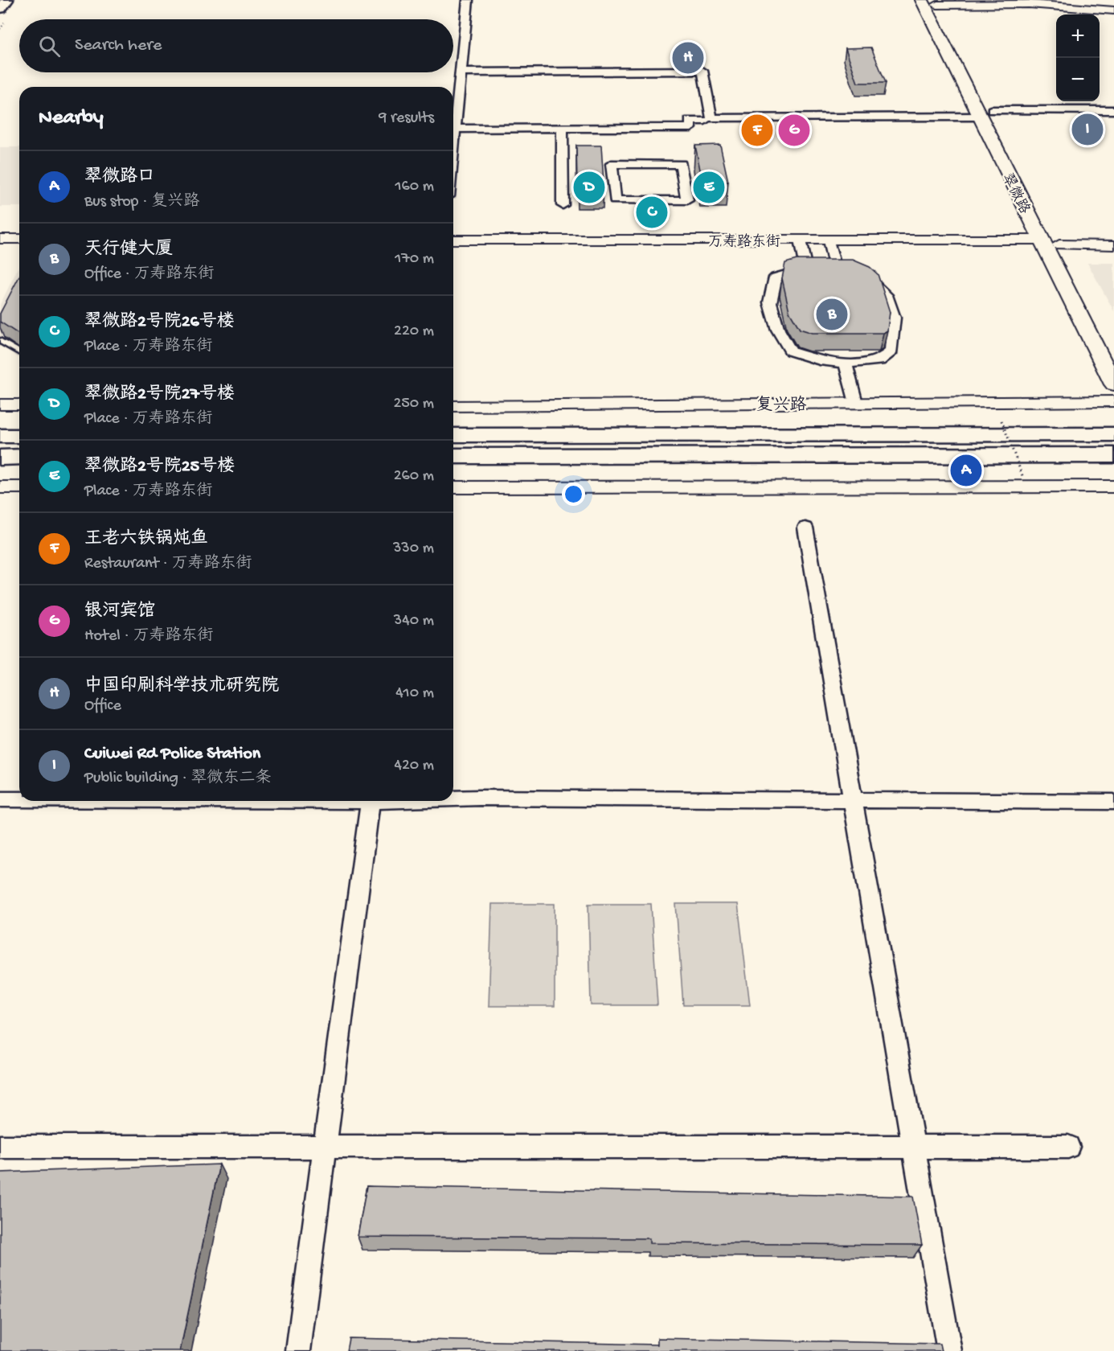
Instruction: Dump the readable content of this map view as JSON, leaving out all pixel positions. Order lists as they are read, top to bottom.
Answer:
{
  "streets": {
    "main road": ["翠微路", "复兴路"],
    "street": ["万寿路东街"]
  },
  "crossings": [
    ["翠微路", "万寿路东街"]
  ],
  "page": {
    "map_buttons": ["+", "−"],
    "search": "Search here",
    "pins": [
      "H",
      "I",
      "F",
      "G",
      "D",
      "E",
      "C",
      "B",
      "A"
    ],
    "heading": ["Nearby", "9 results"],
    "list": [
      {
        "mark": "A",
        "name": "翠微路口",
        "note": "Bus stop · 复兴路",
        "value": "160 m"
      },
      {
        "mark": "B",
        "name": "天行健大厦",
        "note": "Office · 万寿路东街",
        "value": "170 m"
      },
      {
        "mark": "C",
        "name": "翠微路2号院26号楼",
        "note": "Place · 万寿路东街",
        "value": "220 m"
      },
      {
        "mark": "D",
        "name": "翠微路2号院27号楼",
        "note": "Place · 万寿路东街",
        "value": "250 m"
      },
      {
        "mark": "E",
        "name": "翠微路2号院25号楼",
        "note": "Place · 万寿路东街",
        "value": "260 m"
      },
      {
        "mark": "F",
        "name": "王老六铁锅炖鱼",
        "note": "Restaurant · 万寿路东街",
        "value": "330 m"
      },
      {
        "mark": "G",
        "name": "银河宾馆",
        "note": "Hotel · 万寿路东街",
        "value": "340 m"
      },
      {
        "mark": "H",
        "name": "中国印刷科学技术研究院",
        "note": "Office",
        "value": "410 m"
      },
      {
        "mark": "I",
        "name": "Cuiwei Rd Police Station",
        "note": "Public building · 翠微东二条",
        "value": "420 m"
      }
    ]
  }
}
